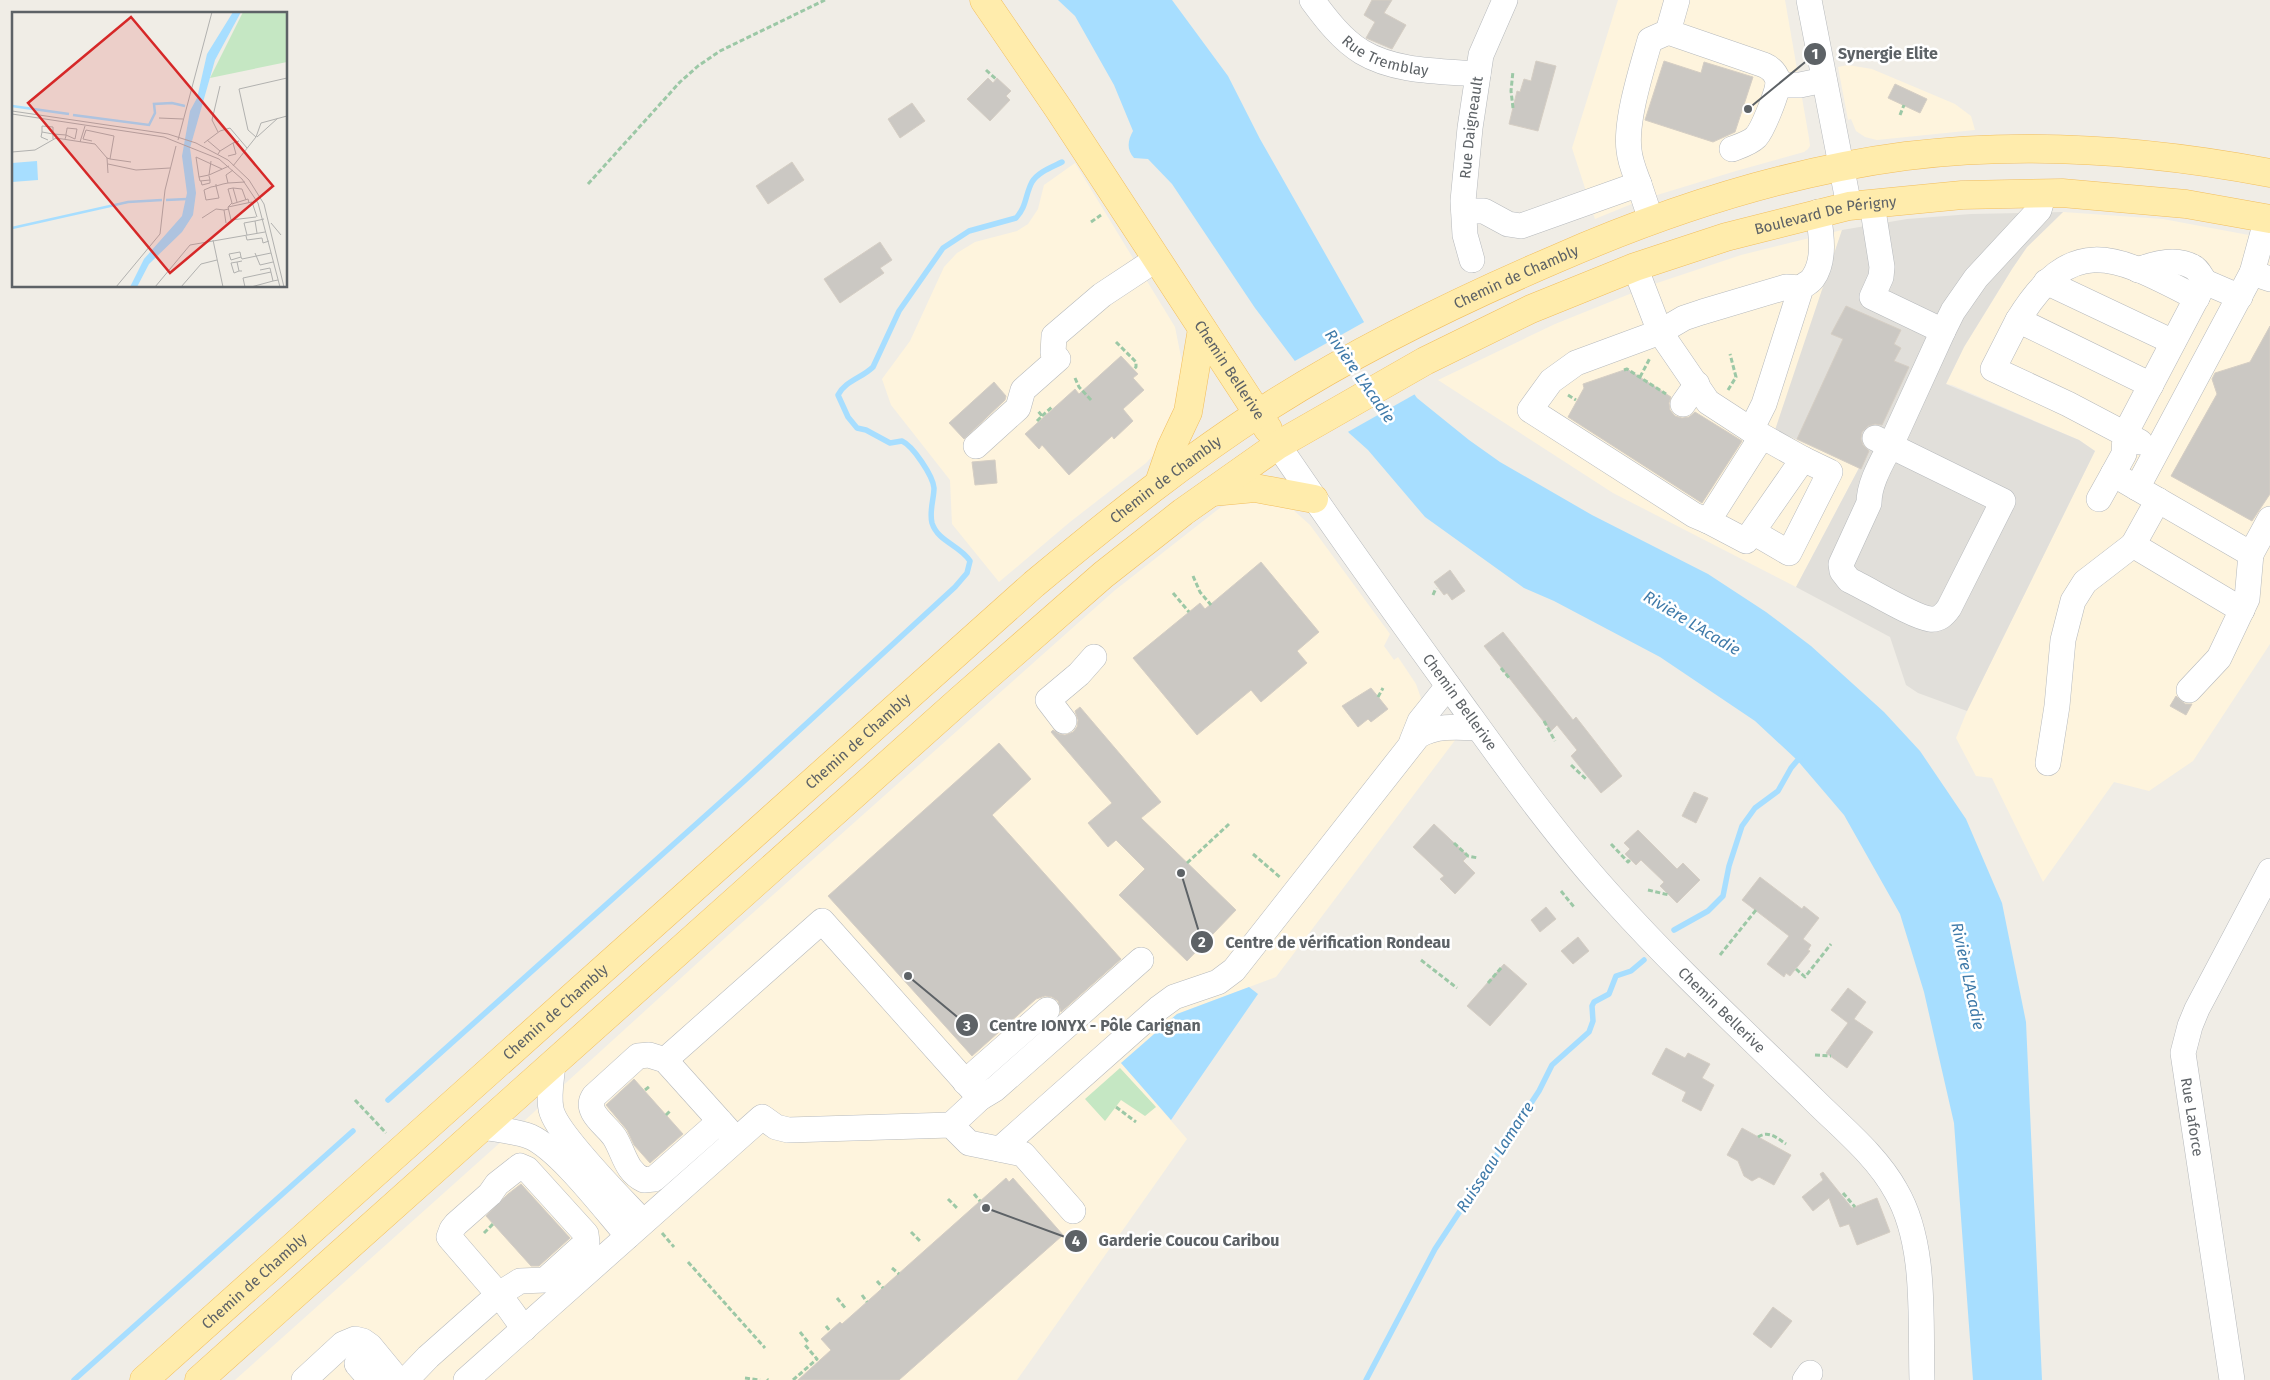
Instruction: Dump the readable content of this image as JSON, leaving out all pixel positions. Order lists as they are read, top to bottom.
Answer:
{
  "streets": {
    "main road": ["Boulevard De Périgny", "Chemin de Chambly", "Chemin Bellerive"],
    "street": ["Rue Tremblay", "Rue Daigneault", "Rue Laforce"]
  },
  "crossings": [
    ["Rue Tremblay", "Rue Daigneault"],
    ["Boulevard De Périgny", "Chemin Bellerive"],
    ["Chemin de Chambly", "Chemin Bellerive"]
  ],
  "water": ["Rivière L'Acadie", "Ruisseau Lamarre"],
  "places": [
    "Synergie Elite",
    "Centre de vérification Rondeau",
    "Centre IONYX - Pôle Carignan",
    "Garderie Coucou Caribou"
  ]
}
